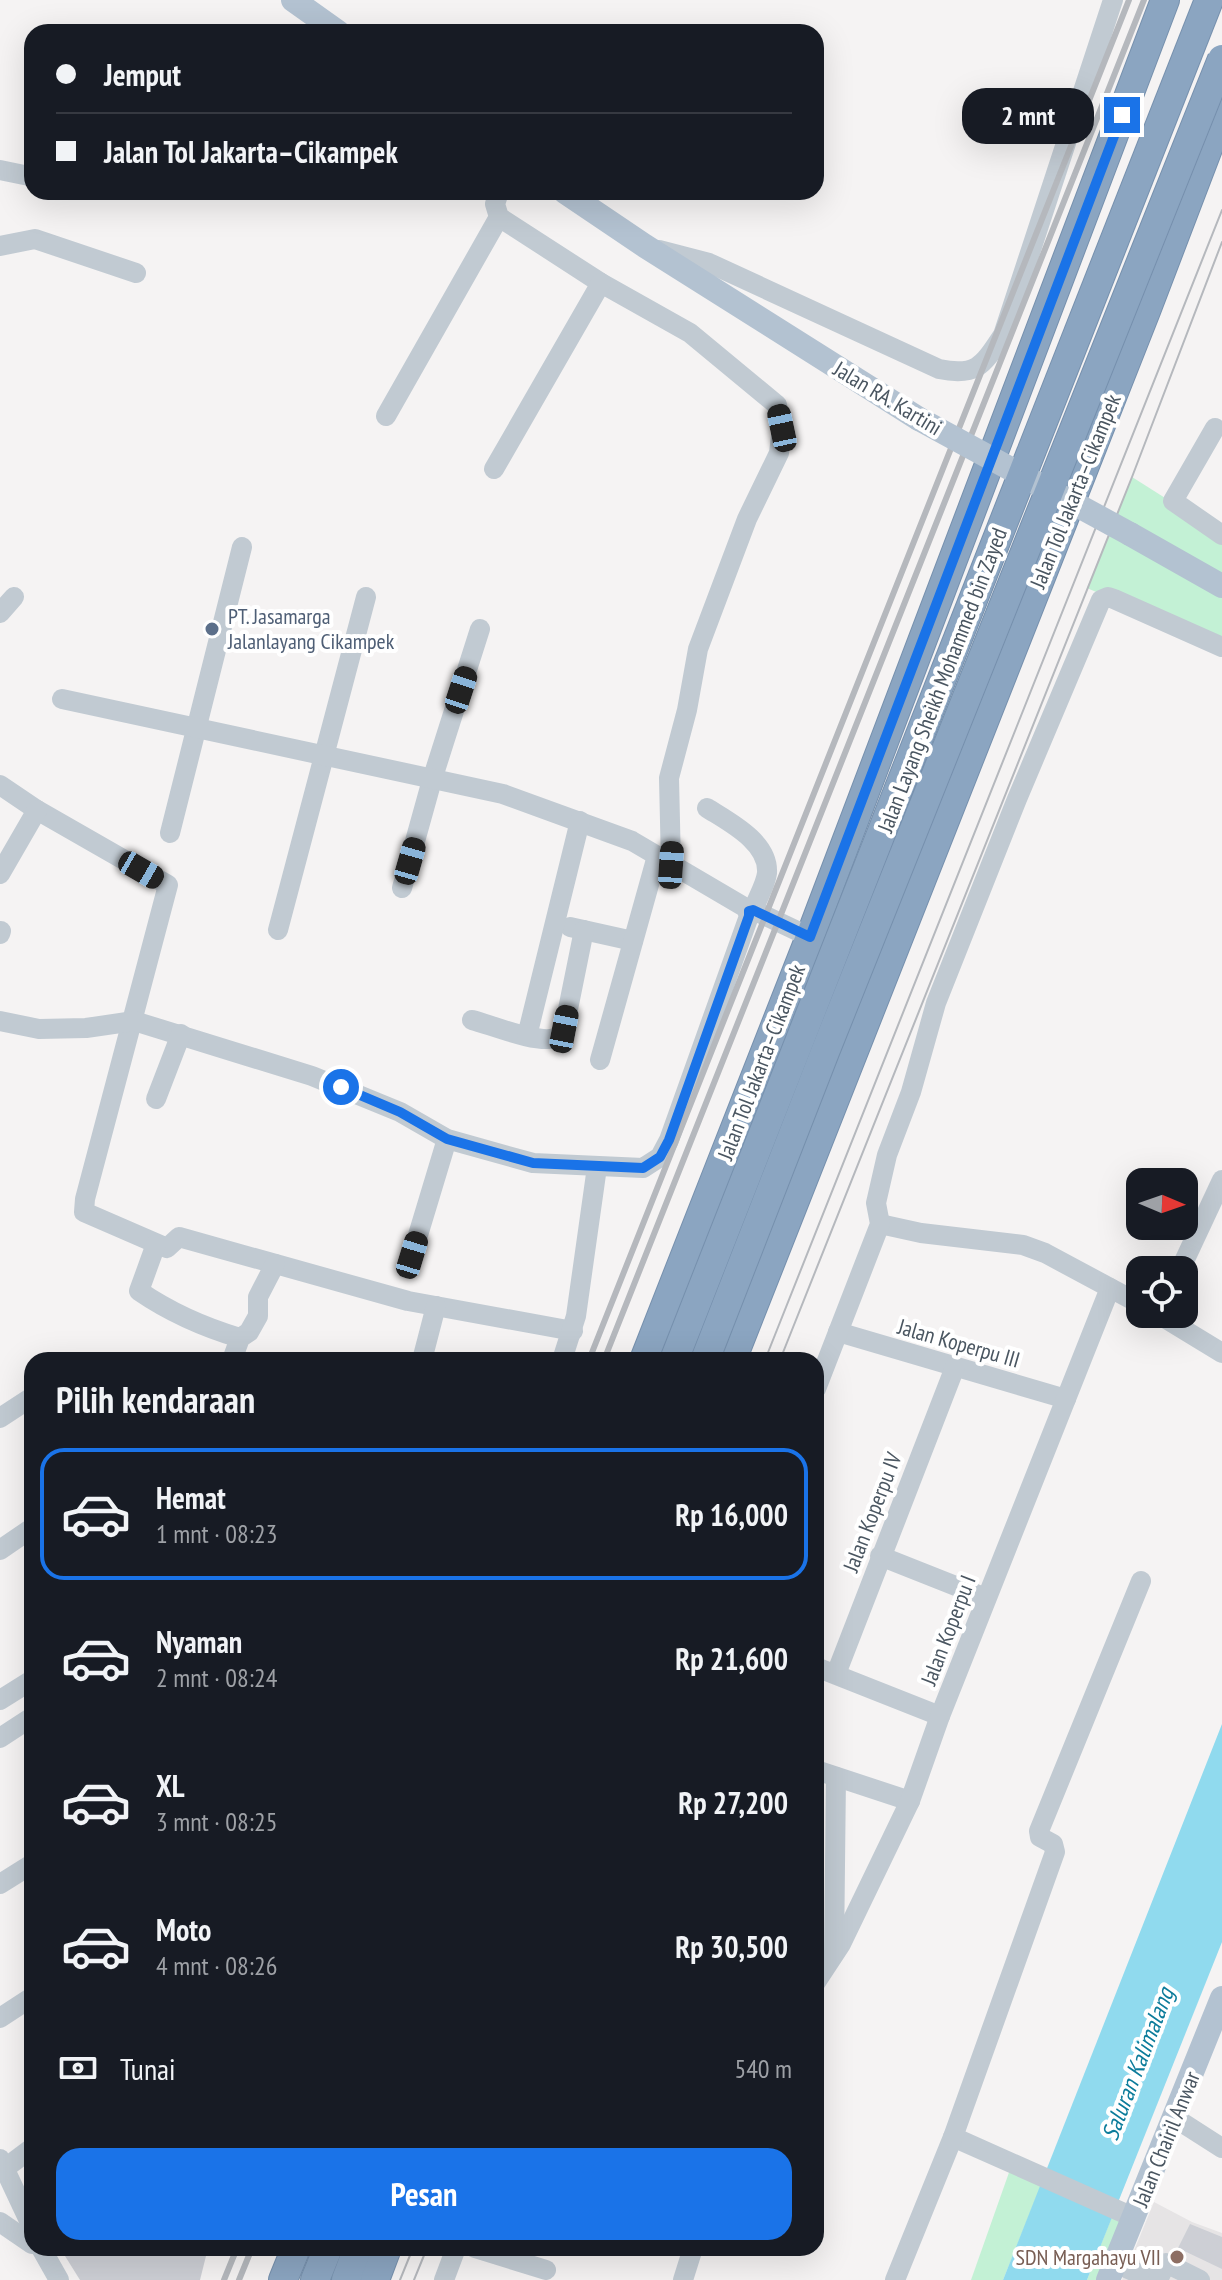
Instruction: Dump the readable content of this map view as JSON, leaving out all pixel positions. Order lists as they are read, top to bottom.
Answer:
{
  "streets": {
    "highway": ["Jalan Tol Jakarta–Cikampek", "Jalan Layang Sheikh Mohammed bin Zayed"],
    "main road": ["Jalan RA. Kartini", "Jalan Chairil Anwar"],
    "street": ["Jalan Koperpu III", "Jalan Koperpu IV", "Jalan Koperpu I"]
  },
  "crossings": [
    ["Jalan Koperpu III", "Jalan Koperpu IV"],
    ["Jalan Koperpu III", "Jalan Koperpu I"]
  ],
  "water": ["Saluran Kalimalang"],
  "places": ["PT. Jasamarga Jalanlayang Cikampek", "SDN Margahayu VII"],
  "north": "right",
  "page": {
    "banner": ["Jemput", "Jalan Tol Jakarta–Cikampek"],
    "bubble": "2 mnt",
    "heading": "Pilih kendaraan",
    "list": [
      {
        "name": "Hemat",
        "note": "1 mnt · 08:23",
        "value": "Rp 16,000"
      },
      {
        "name": "Nyaman",
        "note": "2 mnt · 08:24",
        "value": "Rp 21,600"
      },
      {
        "name": "XL",
        "note": "3 mnt · 08:25",
        "value": "Rp 27,200"
      },
      {
        "name": "Moto",
        "note": "4 mnt · 08:26",
        "value": "Rp 30,500"
      }
    ],
    "pay": ["Tunai", "540 m"],
    "buttons": "Pesan"
  }
}
